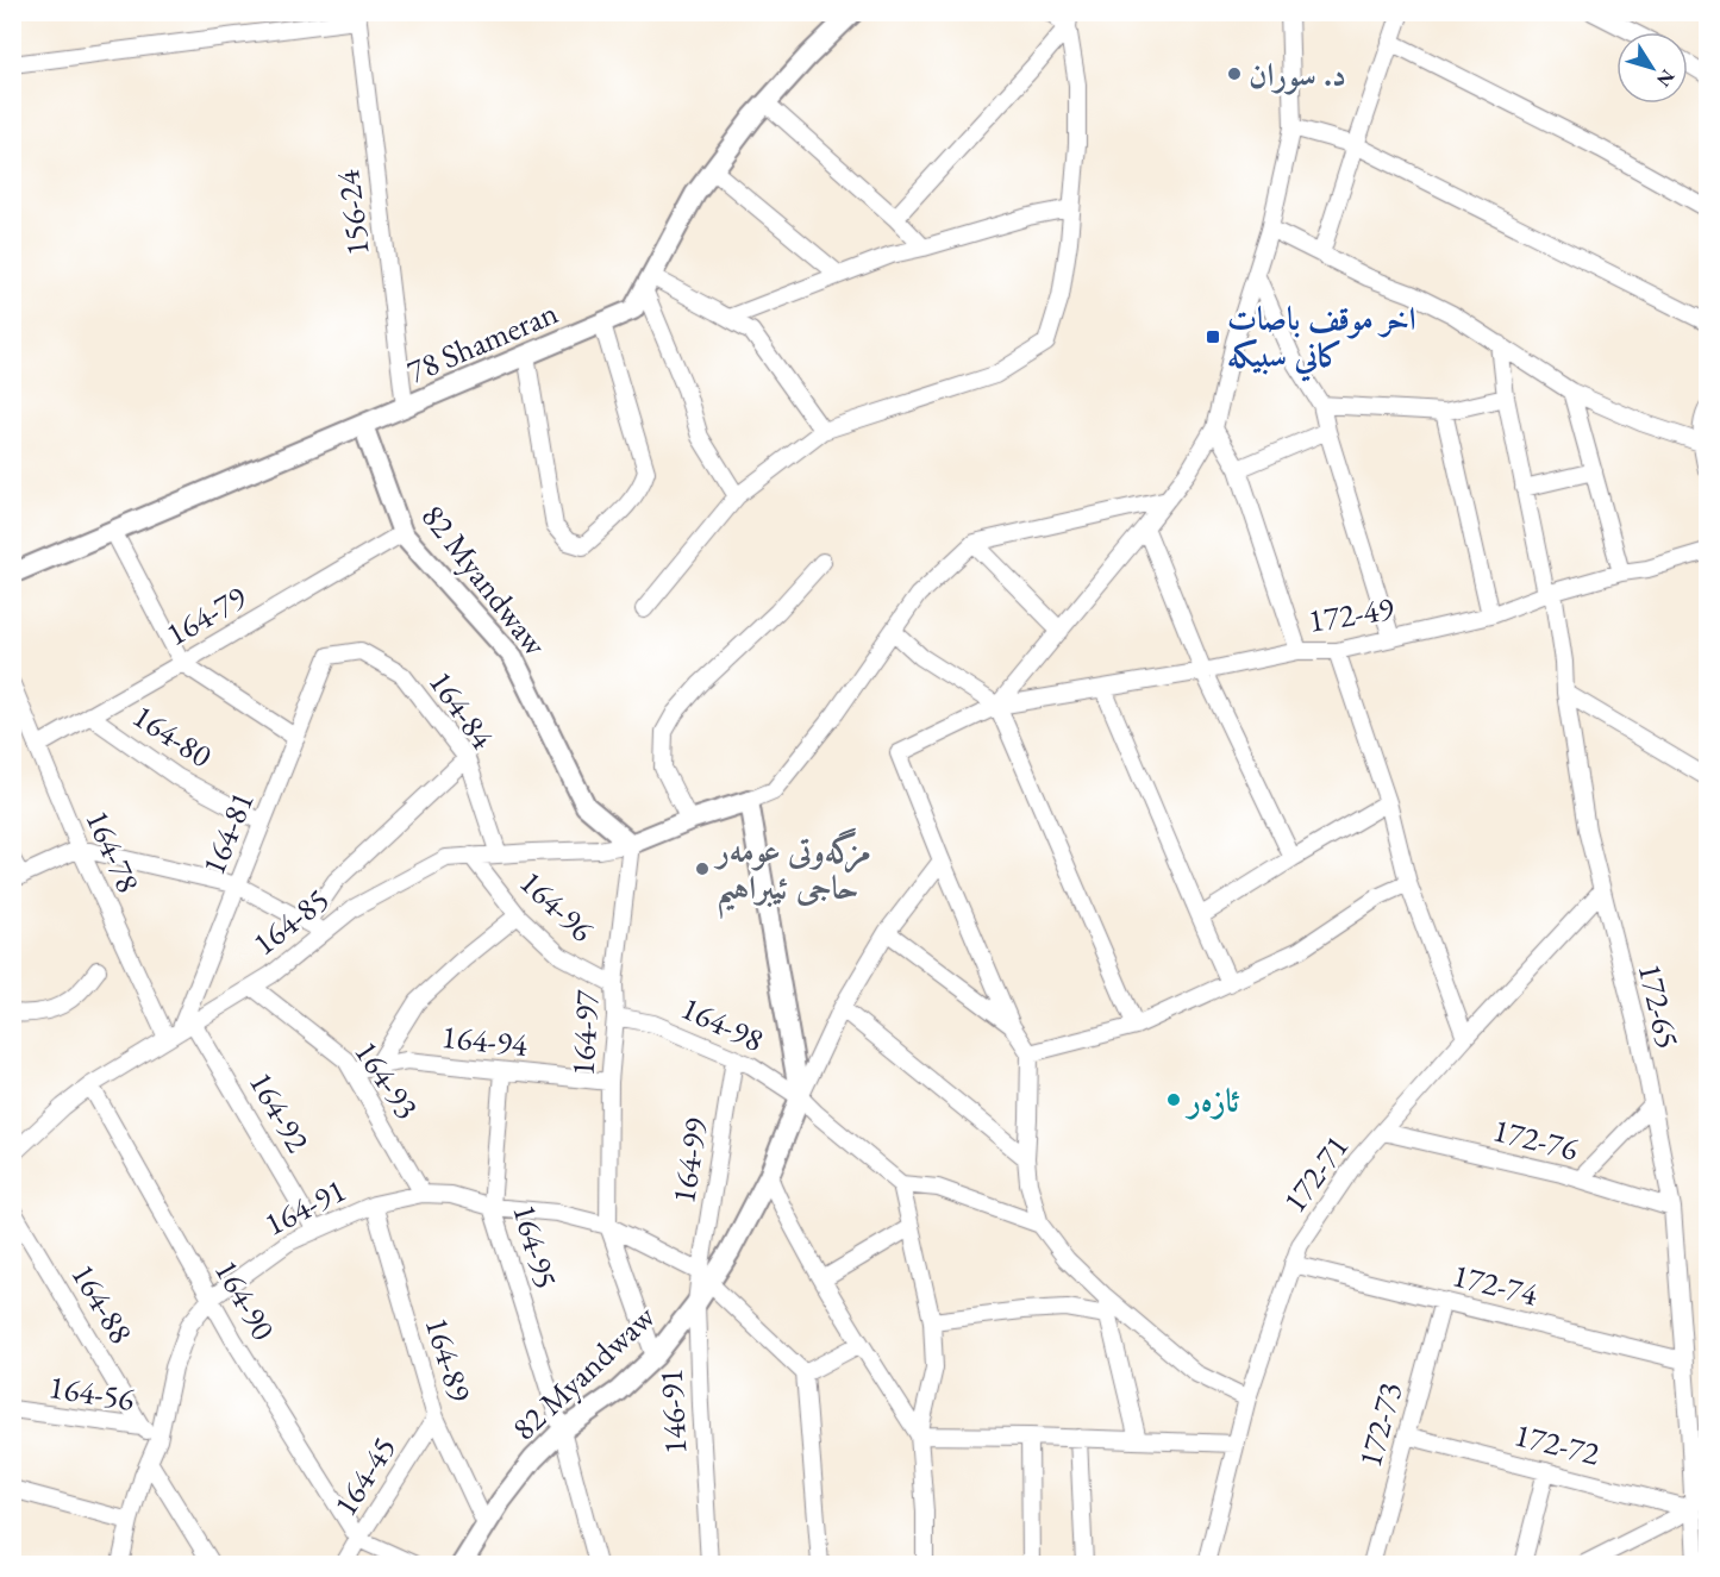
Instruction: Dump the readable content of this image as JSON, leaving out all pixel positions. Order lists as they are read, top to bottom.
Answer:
{
  "streets": {
    "street": [
      "156-24",
      "78 Shameran",
      "82 Myandwaw",
      "172-49",
      "164-79",
      "164-84",
      "164-80",
      "164-81",
      "164-78",
      "164-96",
      "164-85",
      "172-65",
      "164-98",
      "164-97",
      "164-94",
      "164-93",
      "164-92",
      "172-76",
      "164-99",
      "172-71",
      "164-91",
      "164-95",
      "172-74",
      "164-90",
      "164-88",
      "164-89",
      "164-56",
      "146-91",
      "172-73",
      "172-72",
      "164-45"
    ]
  },
  "crossings": [
    ["156-24", "78 Shameran"],
    ["78 Shameran", "82 Myandwaw"],
    ["82 Myandwaw", "164-79"],
    ["82 Myandwaw", "164-85"],
    ["82 Myandwaw", "164-98"],
    ["82 Myandwaw", "164-97"],
    ["82 Myandwaw", "164-99"],
    ["82 Myandwaw", "164-95"],
    ["82 Myandwaw", "164-89"],
    ["82 Myandwaw", "146-91"],
    ["172-49", "172-65"],
    ["164-79", "164-80"],
    ["164-79", "164-78"],
    ["164-84", "164-81"],
    ["164-84", "164-85"],
    ["164-80", "164-81"],
    ["164-81", "164-78"],
    ["164-81", "164-85"],
    ["164-81", "164-92"],
    ["164-78", "164-85"],
    ["164-78", "164-92"],
    ["164-96", "164-85"],
    ["164-96", "164-97"],
    ["164-96", "164-93"],
    ["164-85", "164-97"],
    ["164-85", "164-93"],
    ["164-85", "164-92"],
    ["164-85", "164-90"],
    ["172-65", "172-76"],
    ["172-65", "172-71"],
    ["172-65", "172-74"],
    ["172-65", "172-72"],
    ["164-98", "164-97"],
    ["164-98", "164-99"],
    ["164-97", "164-94"],
    ["164-97", "164-91"],
    ["164-94", "164-93"],
    ["164-94", "164-95"],
    ["164-93", "164-91"],
    ["164-92", "164-91"],
    ["172-76", "172-71"],
    ["172-71", "172-74"],
    ["164-91", "164-95"],
    ["164-91", "164-90"],
    ["164-91", "164-89"],
    ["164-91", "164-56"],
    ["172-74", "172-73"],
    ["164-90", "164-45"],
    ["164-88", "164-56"],
    ["164-89", "164-45"],
    ["172-73", "172-72"]
  ],
  "places": {
    "other": ["د. سوران", "مزگەوتی عومەر حاجی ئیبراهیم", "ئازەر"],
    "transit": ["اخر موقف باصات كاني سبيكه"]
  },
  "north": "bottom right"
}
